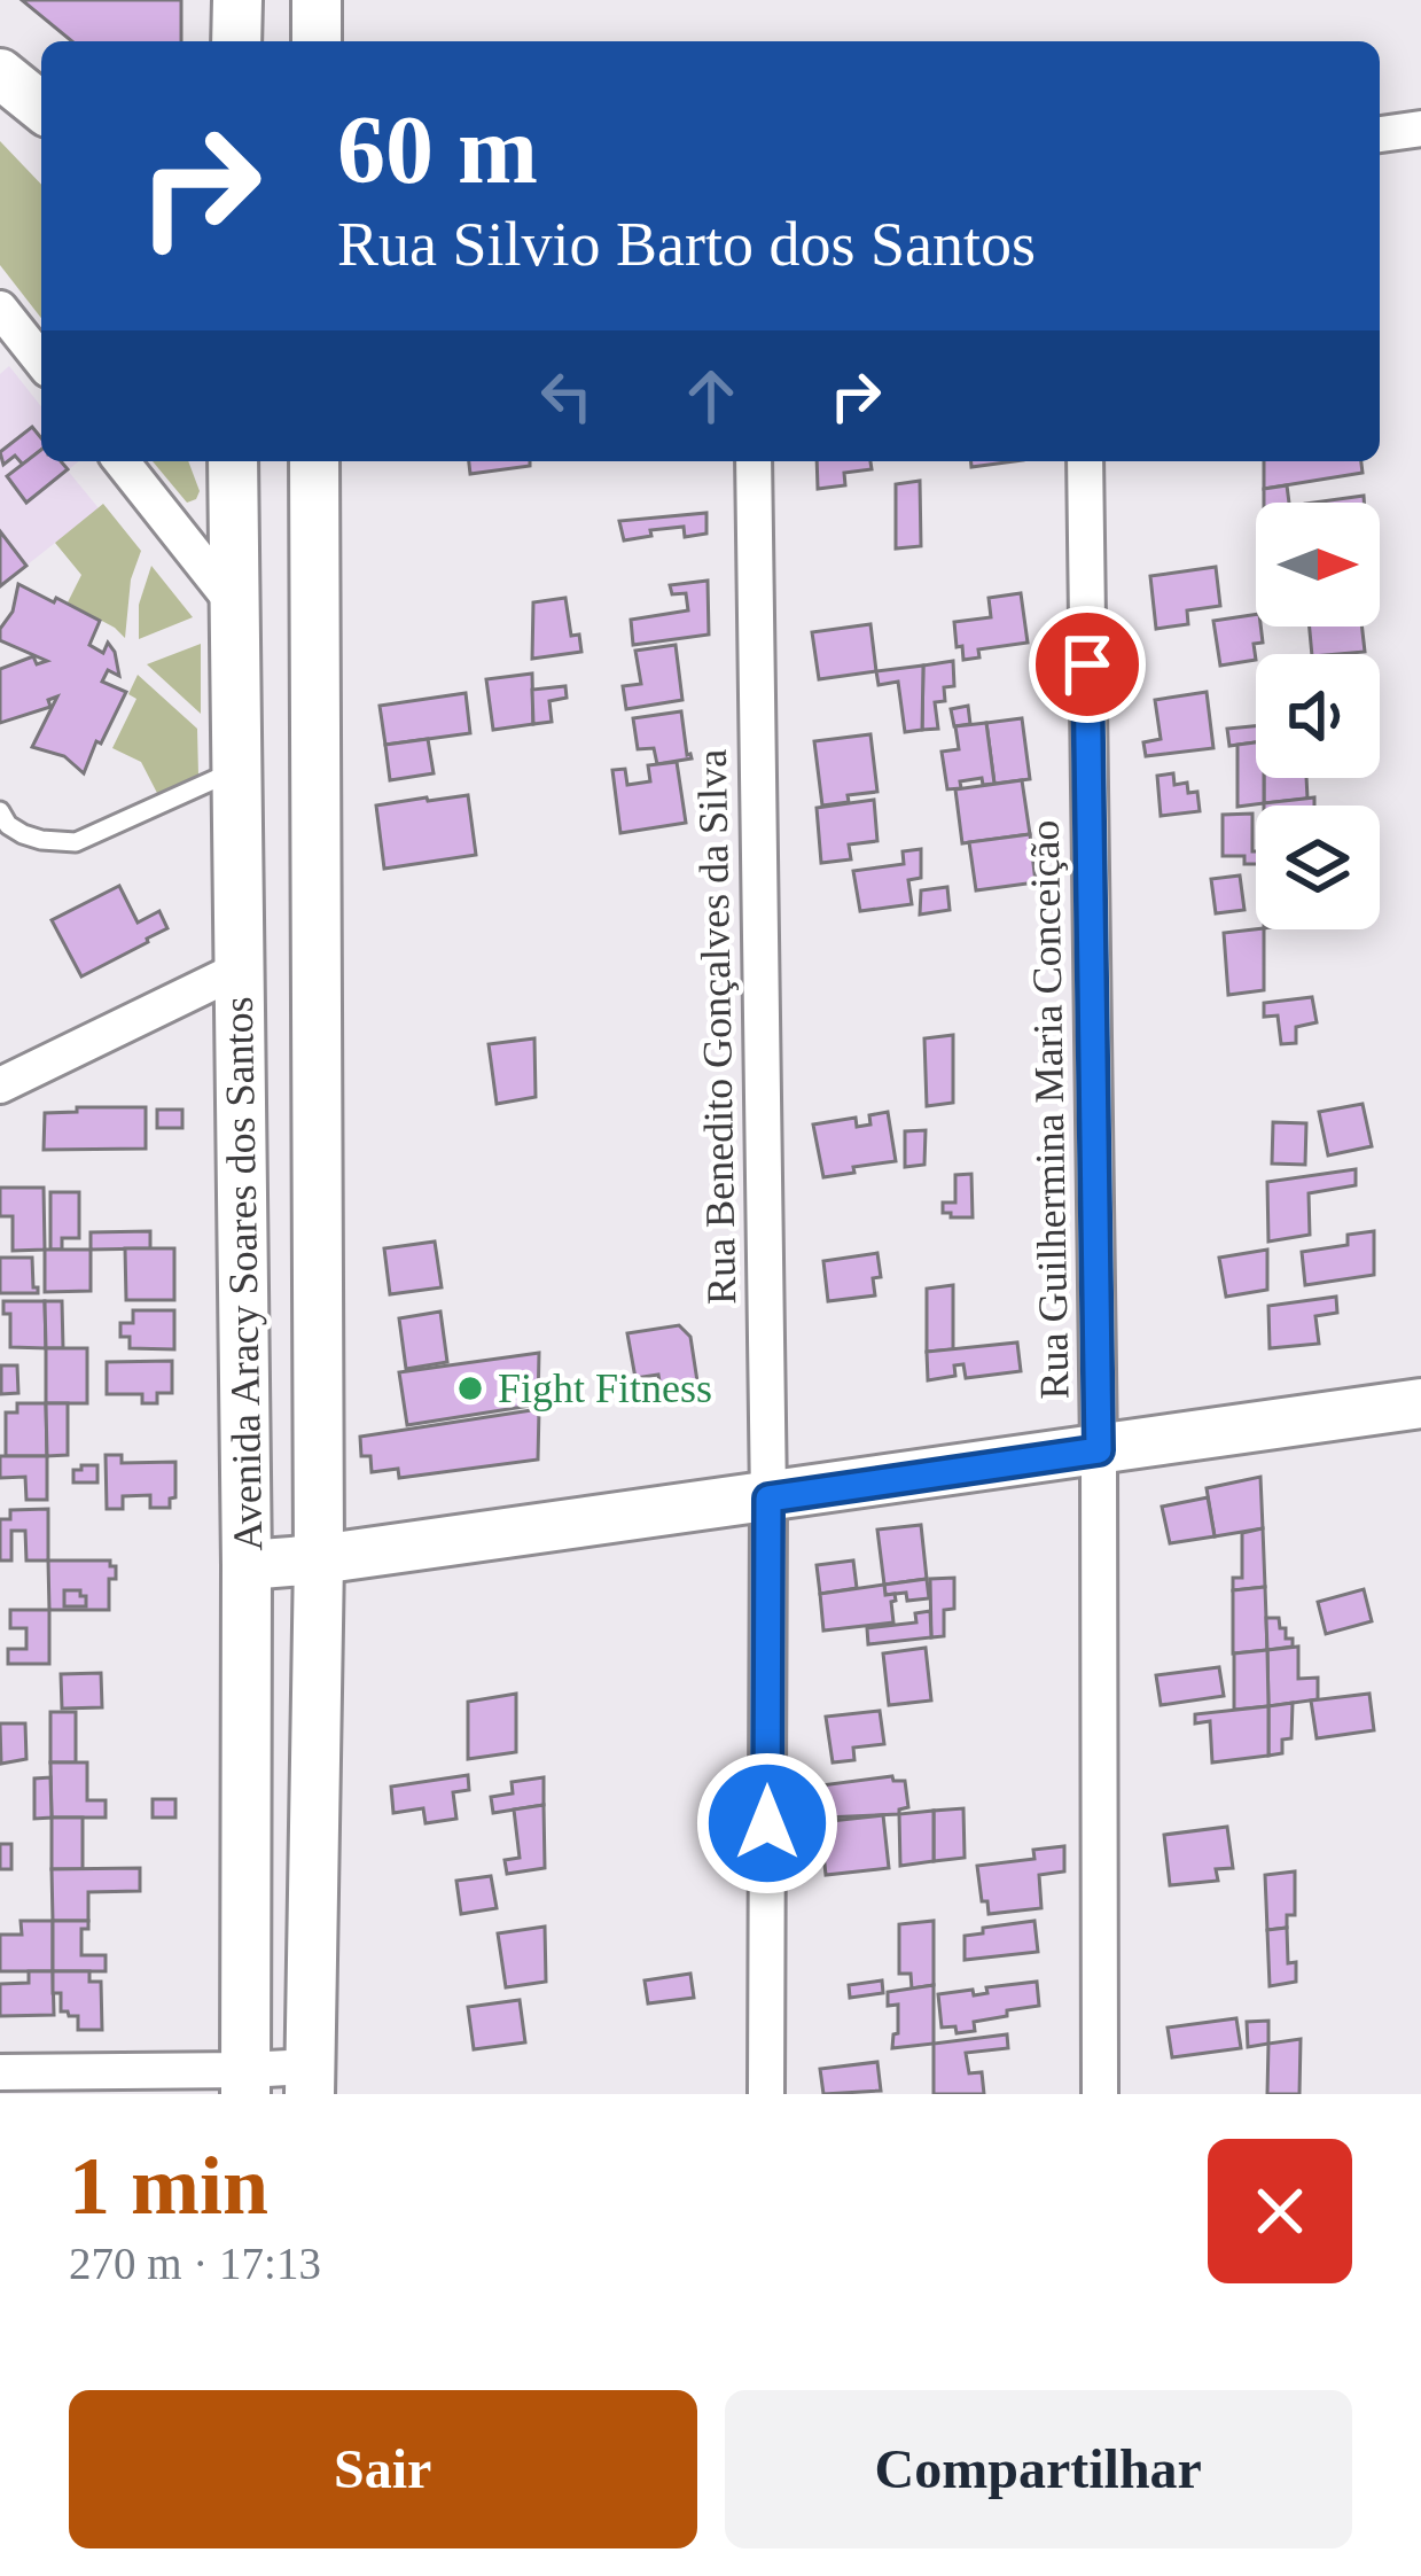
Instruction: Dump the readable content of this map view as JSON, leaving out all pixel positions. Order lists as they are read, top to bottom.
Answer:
{
  "streets": {
    "main road": ["Avenida Aracy Soares dos Santos"],
    "street": ["Rua Benedito Gonçalves da Silva", "Rua Guilhermina Maria Conceição"]
  },
  "places": ["Fight Fitness"],
  "north": "right",
  "page": {
    "turn": ["60 m", "Rua Silvio Barto dos Santos"],
    "heading": ["1 min", "270 m · 17:13"],
    "buttons": ["Sair", "Compartilhar"]
  }
}
